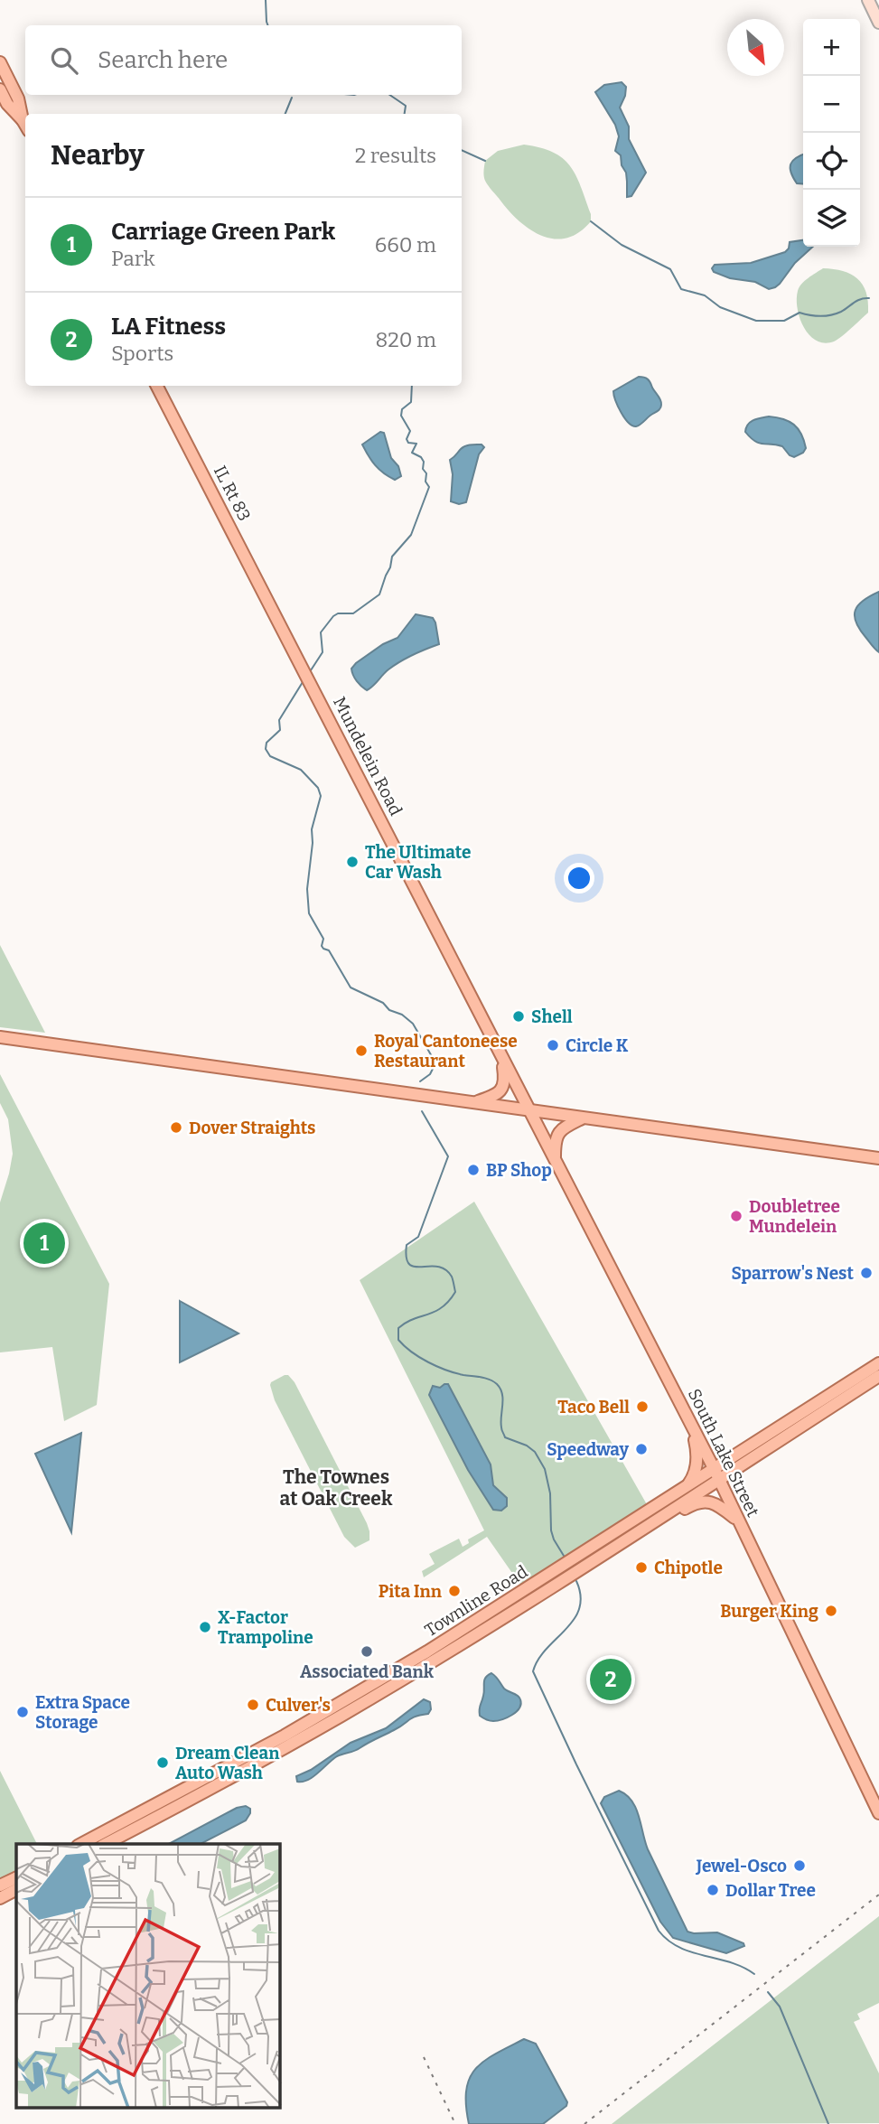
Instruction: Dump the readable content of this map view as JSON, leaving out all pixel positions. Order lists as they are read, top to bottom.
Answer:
{
  "streets": {
    "main road": [
      "IL Rt 83",
      "Mundelein Road",
      "South Lake Street",
      "Townline Road"
    ]
  },
  "crossings": [
    ["IL Rt 83", "Mundelein Road"],
    ["Mundelein Road", "South Lake Street"],
    ["South Lake Street", "Townline Road"]
  ],
  "districts": ["The Townes at Oak Creek"],
  "places": [
    "The Ultimate Car Wash",
    "Shell",
    "Circle K",
    "Royal Cantoneese Restaurant",
    "Dover Straights",
    "BP Shop",
    "Doubletree Mundelein",
    "Sparrow's Nest",
    "Taco Bell",
    "Speedway",
    "Chipotle",
    "Pita Inn",
    "Burger King",
    "X-Factor Trampoline",
    "Associated Bank",
    "Culver's",
    "Extra Space Storage",
    "Dream Clean Auto Wash",
    "Jewel-Osco",
    "Dollar Tree"
  ],
  "north": "bottom right",
  "page": {
    "map_buttons": ["+", "−"],
    "search": "Search here",
    "heading": ["Nearby", "2 results"],
    "list": [
      {
        "mark": "1",
        "name": "Carriage Green Park",
        "note": "Park",
        "value": "660 m"
      },
      {
        "mark": "2",
        "name": "LA Fitness",
        "note": "Sports",
        "value": "820 m"
      }
    ],
    "pins": ["1", "2"]
  }
}
